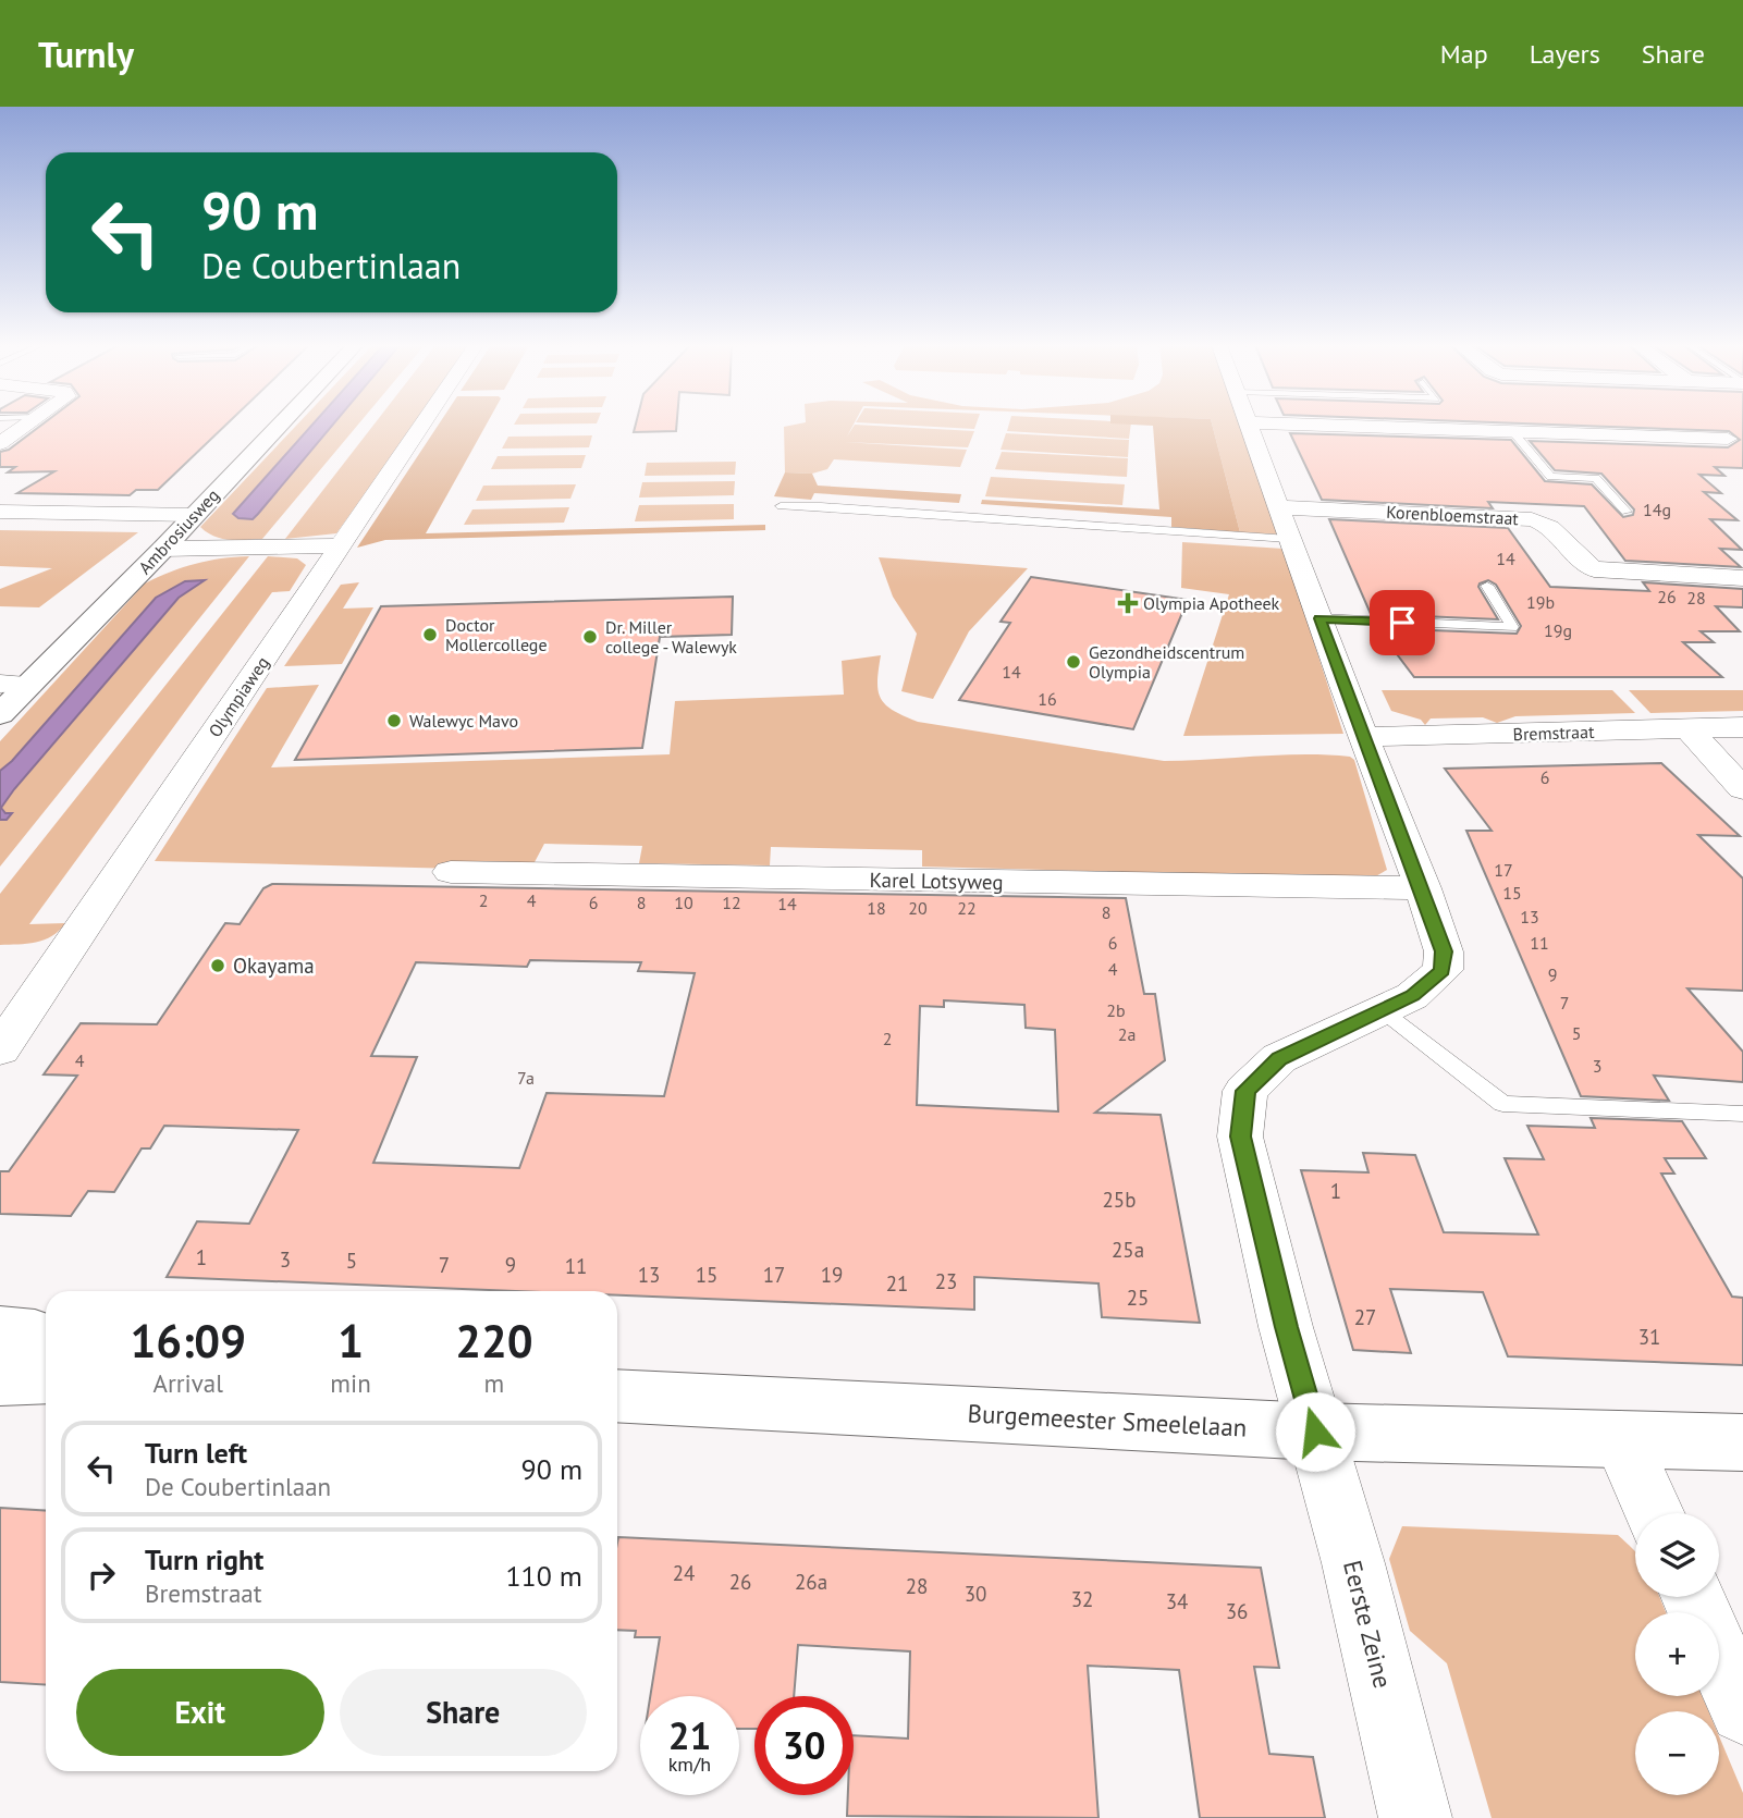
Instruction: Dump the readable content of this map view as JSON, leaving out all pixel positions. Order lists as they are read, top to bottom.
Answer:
{
  "streets": {
    "main road": ["Ambrosiusweg", "Burgemeester Smeelelaan"],
    "street": [
      "Korenbloemstraat",
      "Olympiaweg",
      "Bremstraat",
      "Karel Lotsyweg",
      "Eerste Zeine"
    ]
  },
  "crossings": [
    ["Karel Lotsyweg", "Eerste Zeine"],
    ["Burgemeester Smeelelaan", "Eerste Zeine"]
  ],
  "places": {
    "health": ["Olympia Apotheek"],
    "other": [
      "Doctor Mollercollege",
      "Dr. Miller college - Walewyk",
      "Gezondheidscentrum Olympia",
      "Walewyc Mavo",
      "Okayama"
    ]
  },
  "house_numbers": [
    "14g",
    "14",
    "26",
    "28",
    "19b",
    "19g",
    "14",
    "16",
    "6",
    "17",
    "15",
    "2",
    "4",
    "6",
    "8",
    "10",
    "12",
    "14",
    "18",
    "20",
    "22",
    "8",
    "13",
    "6",
    "11",
    "4",
    "9",
    "7",
    "2b",
    "5",
    "2a",
    "2",
    "4",
    "3",
    "7a",
    "1",
    "25b",
    "25a",
    "1",
    "3",
    "5",
    "7",
    "9",
    "11",
    "13",
    "15",
    "17",
    "19",
    "23",
    "21",
    "25",
    "27",
    "31",
    "24",
    "26",
    "26a",
    "28",
    "30",
    "32",
    "34",
    "36"
  ],
  "page": {
    "header": "Turnly",
    "nav": ["Map", "Layers", "Share"],
    "turn": ["90 m", "De Coubertinlaan"],
    "eta": [
      "16:09",
      "Arrival",
      "1",
      "min",
      "220",
      "m"
    ],
    "list": [
      {
        "name": "Turn left",
        "note": "De Coubertinlaan",
        "value": "90 m"
      },
      {
        "name": "Turn right",
        "note": "Bremstraat",
        "value": "110 m"
      }
    ],
    "map_buttons": ["+", "−"],
    "buttons": ["Exit", "Share"],
    "speed": "21 km/h",
    "limit": "30"
  }
}
